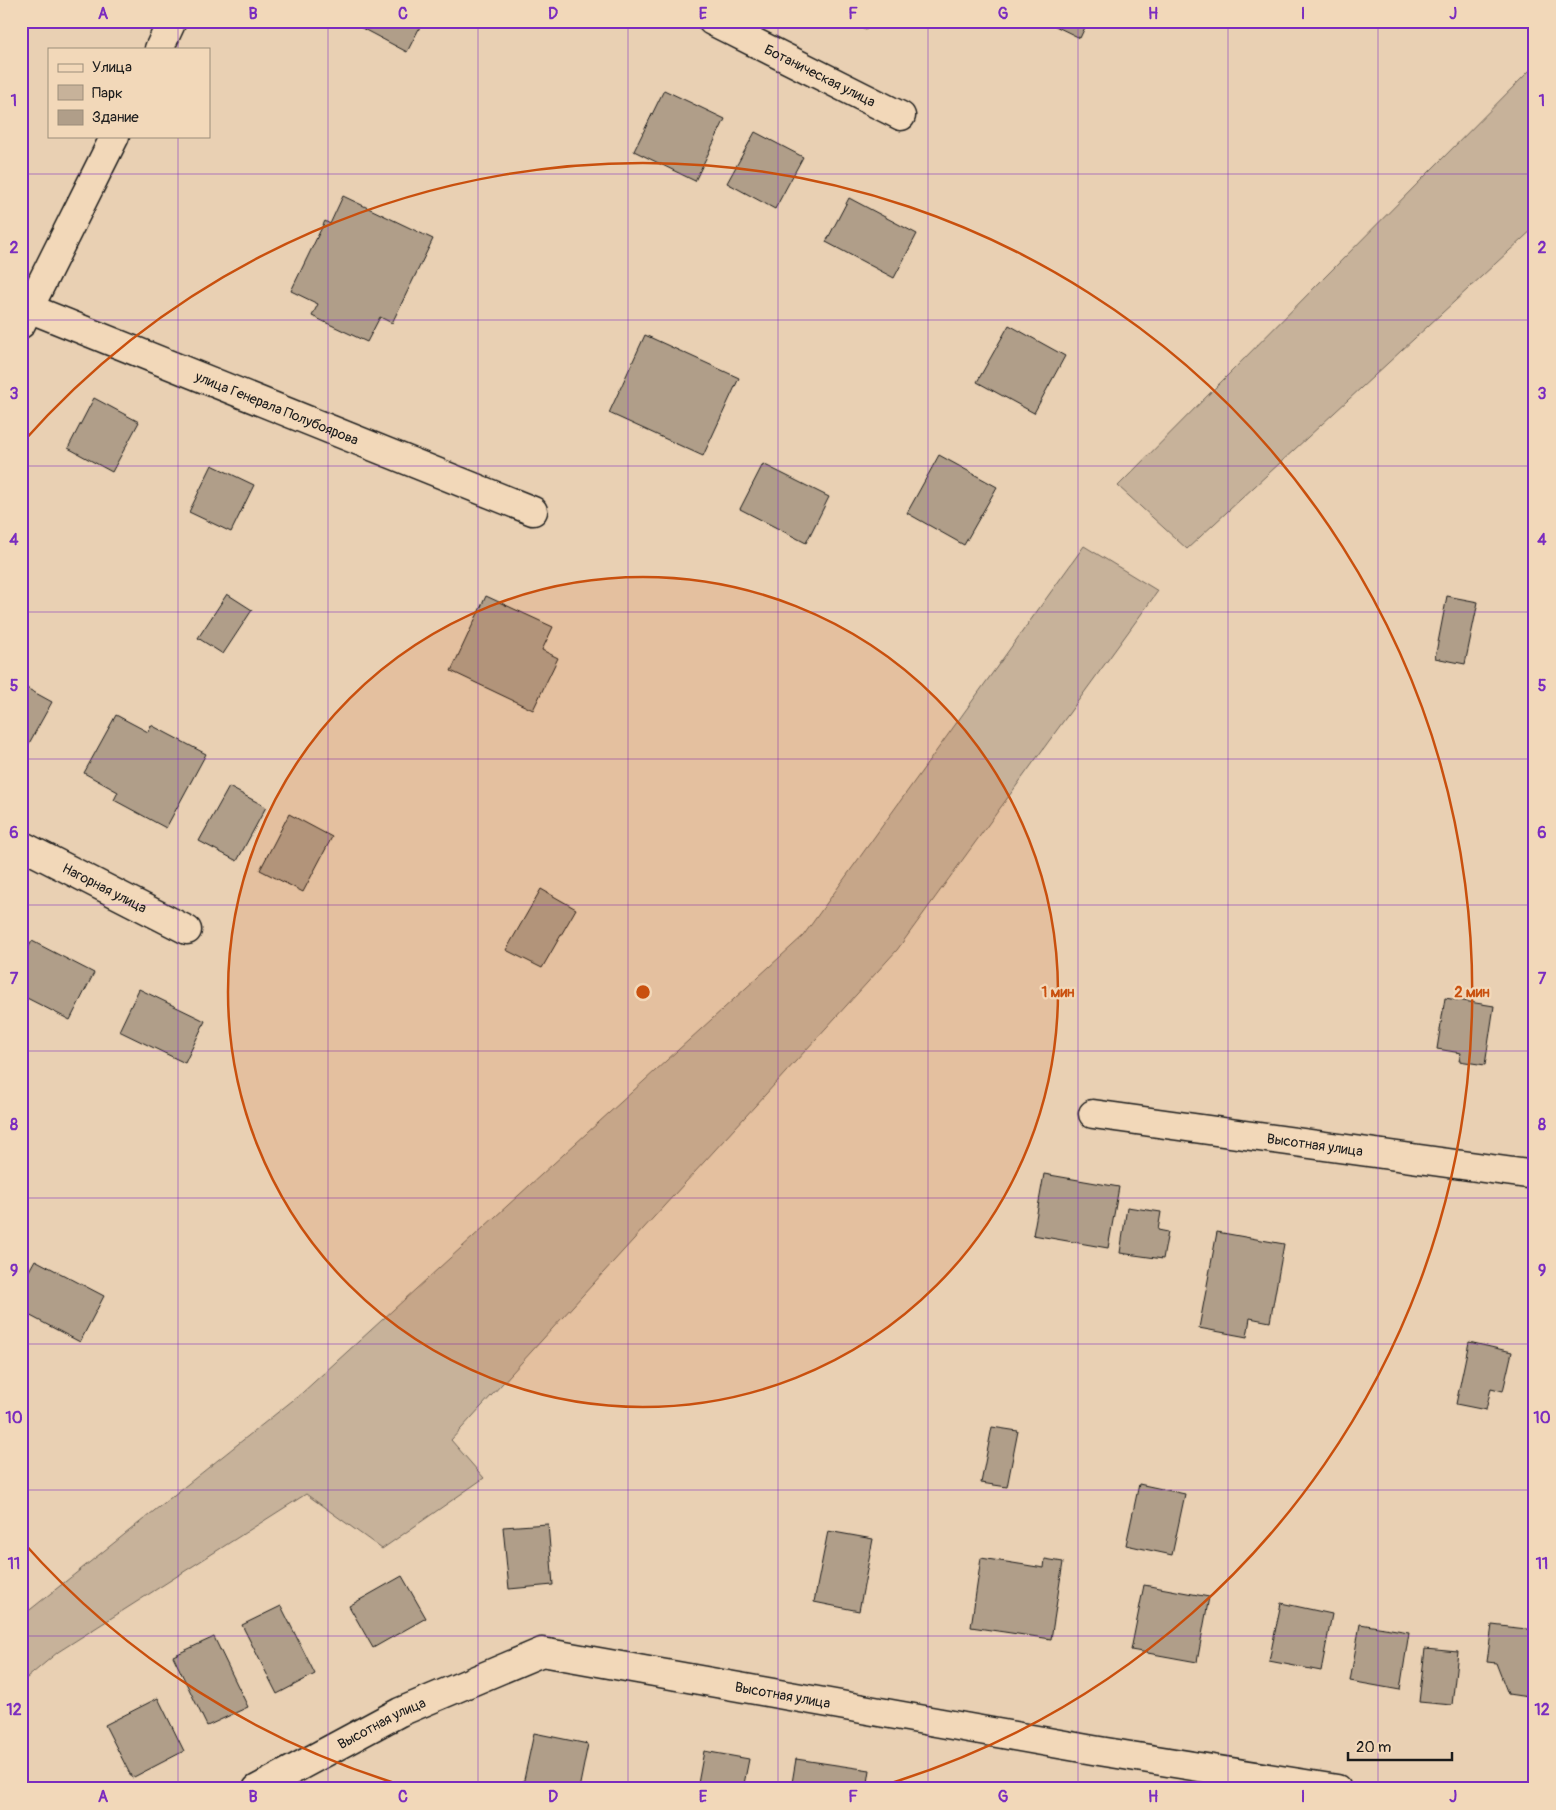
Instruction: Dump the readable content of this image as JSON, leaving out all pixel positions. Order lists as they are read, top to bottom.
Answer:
{
  "streets": {
    "street": [
      "Ботаническая улица",
      "улица Генерала Полубоярова",
      "Нагорная улица",
      "Высотная улица"
    ]
  },
  "legend": ["Улица", "Парк", "Здание"],
  "scale_bar": "20 m",
  "grid": {
    "columns": [
      "A",
      "B",
      "C",
      "D",
      "E",
      "F",
      "G",
      "H",
      "I",
      "J"
    ],
    "rows": [
      "1",
      "2",
      "3",
      "4",
      "5",
      "6",
      "7",
      "8",
      "9",
      "10",
      "11",
      "12"
    ]
  },
  "rings": ["1 мин", "2 мин"]
}
